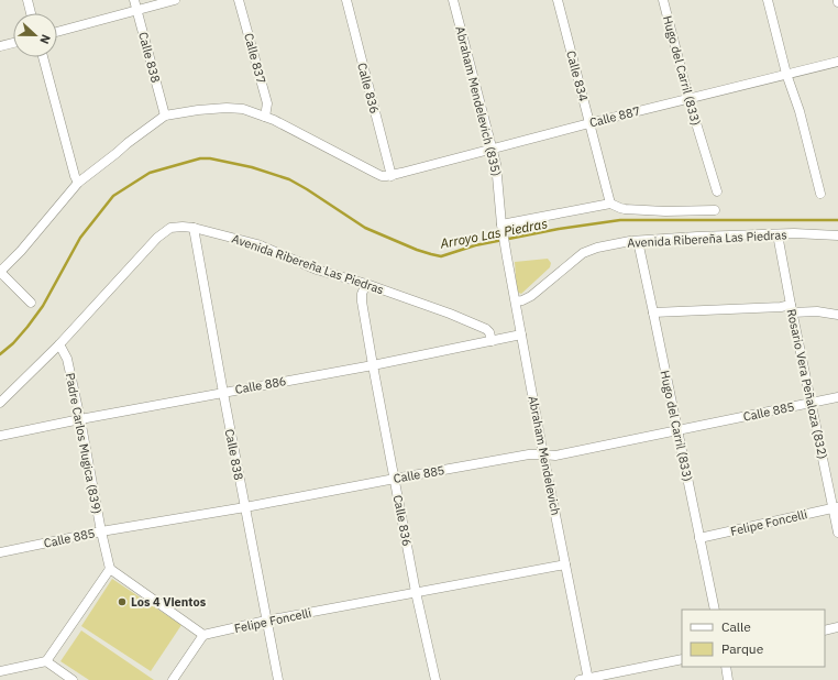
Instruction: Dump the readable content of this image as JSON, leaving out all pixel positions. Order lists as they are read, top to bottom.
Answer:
{
  "streets": {
    "street": [
      "Calle 838",
      "Calle 837",
      "Hugo del Carril (833)",
      "Calle 834",
      "Calle 836",
      "Abraham Mendelevich (835)",
      "Calle 887",
      "Avenida Ribereña Las Piedras",
      "Rosario Vera Peñaloza (832)",
      "Calle 886",
      "Calle 885",
      "Padre Carlos Mugica (839)",
      "Abraham Mendelevich",
      "Felipe Foncelli"
    ]
  },
  "crossings": [
    ["Calle 838", "Avenida Ribereña Las Piedras"],
    ["Calle 838", "Calle 886"],
    ["Calle 838", "Calle 885"],
    ["Calle 838", "Felipe Foncelli"],
    ["Hugo del Carril (833)", "Calle 887"],
    ["Hugo del Carril (833)", "Avenida Ribereña Las Piedras"],
    ["Hugo del Carril (833)", "Calle 885"],
    ["Hugo del Carril (833)", "Felipe Foncelli"],
    ["Calle 834", "Calle 887"],
    ["Calle 836", "Calle 887"],
    ["Calle 836", "Avenida Ribereña Las Piedras"],
    ["Calle 836", "Calle 886"],
    ["Calle 836", "Calle 885"],
    ["Calle 836", "Felipe Foncelli"],
    ["Abraham Mendelevich (835)", "Calle 887"],
    ["Abraham Mendelevich (835)", "Abraham Mendelevich"],
    ["Avenida Ribereña Las Piedras", "Rosario Vera Peñaloza (832)"],
    ["Avenida Ribereña Las Piedras", "Calle 886"],
    ["Avenida Ribereña Las Piedras", "Padre Carlos Mugica (839)"],
    ["Avenida Ribereña Las Piedras", "Abraham Mendelevich"],
    ["Rosario Vera Peñaloza (832)", "Calle 885"],
    ["Rosario Vera Peñaloza (832)", "Felipe Foncelli"],
    ["Calle 886", "Padre Carlos Mugica (839)"],
    ["Calle 886", "Abraham Mendelevich"],
    ["Calle 885", "Padre Carlos Mugica (839)"],
    ["Calle 885", "Abraham Mendelevich"],
    ["Abraham Mendelevich", "Felipe Foncelli"]
  ],
  "water": ["Arroyo Las Piedras"],
  "places": ["Los 4 Vientos"],
  "legend": ["Calle", "Parque"],
  "north": "right"
}
